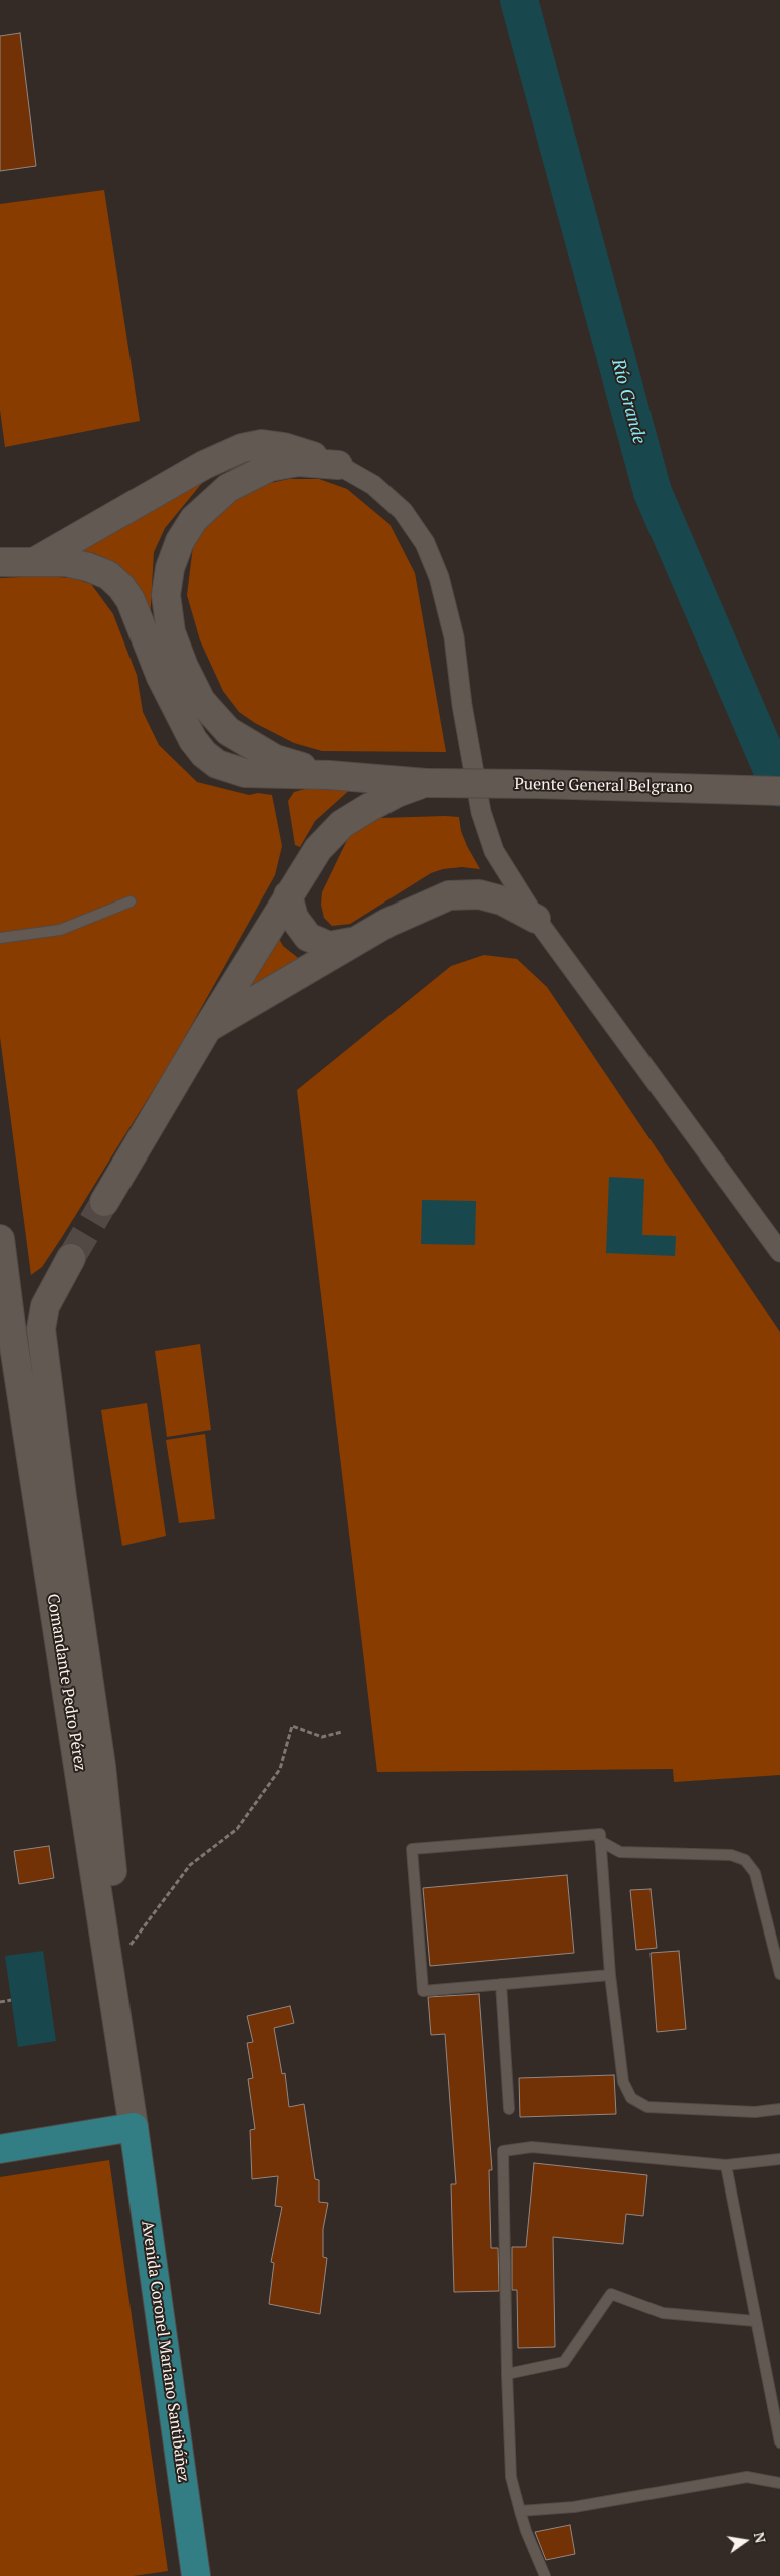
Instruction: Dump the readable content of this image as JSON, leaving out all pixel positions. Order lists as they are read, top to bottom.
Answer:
{
  "streets": {
    "main road": ["Puente General Belgrano", "Comandante Pedro Pérez", "Avenida Coronel Mariano Santibáñez"]
  },
  "crossings": [
    ["Comandante Pedro Pérez", "Avenida Coronel Mariano Santibáñez"]
  ],
  "water": ["Río Grande"],
  "north": "right"
}
